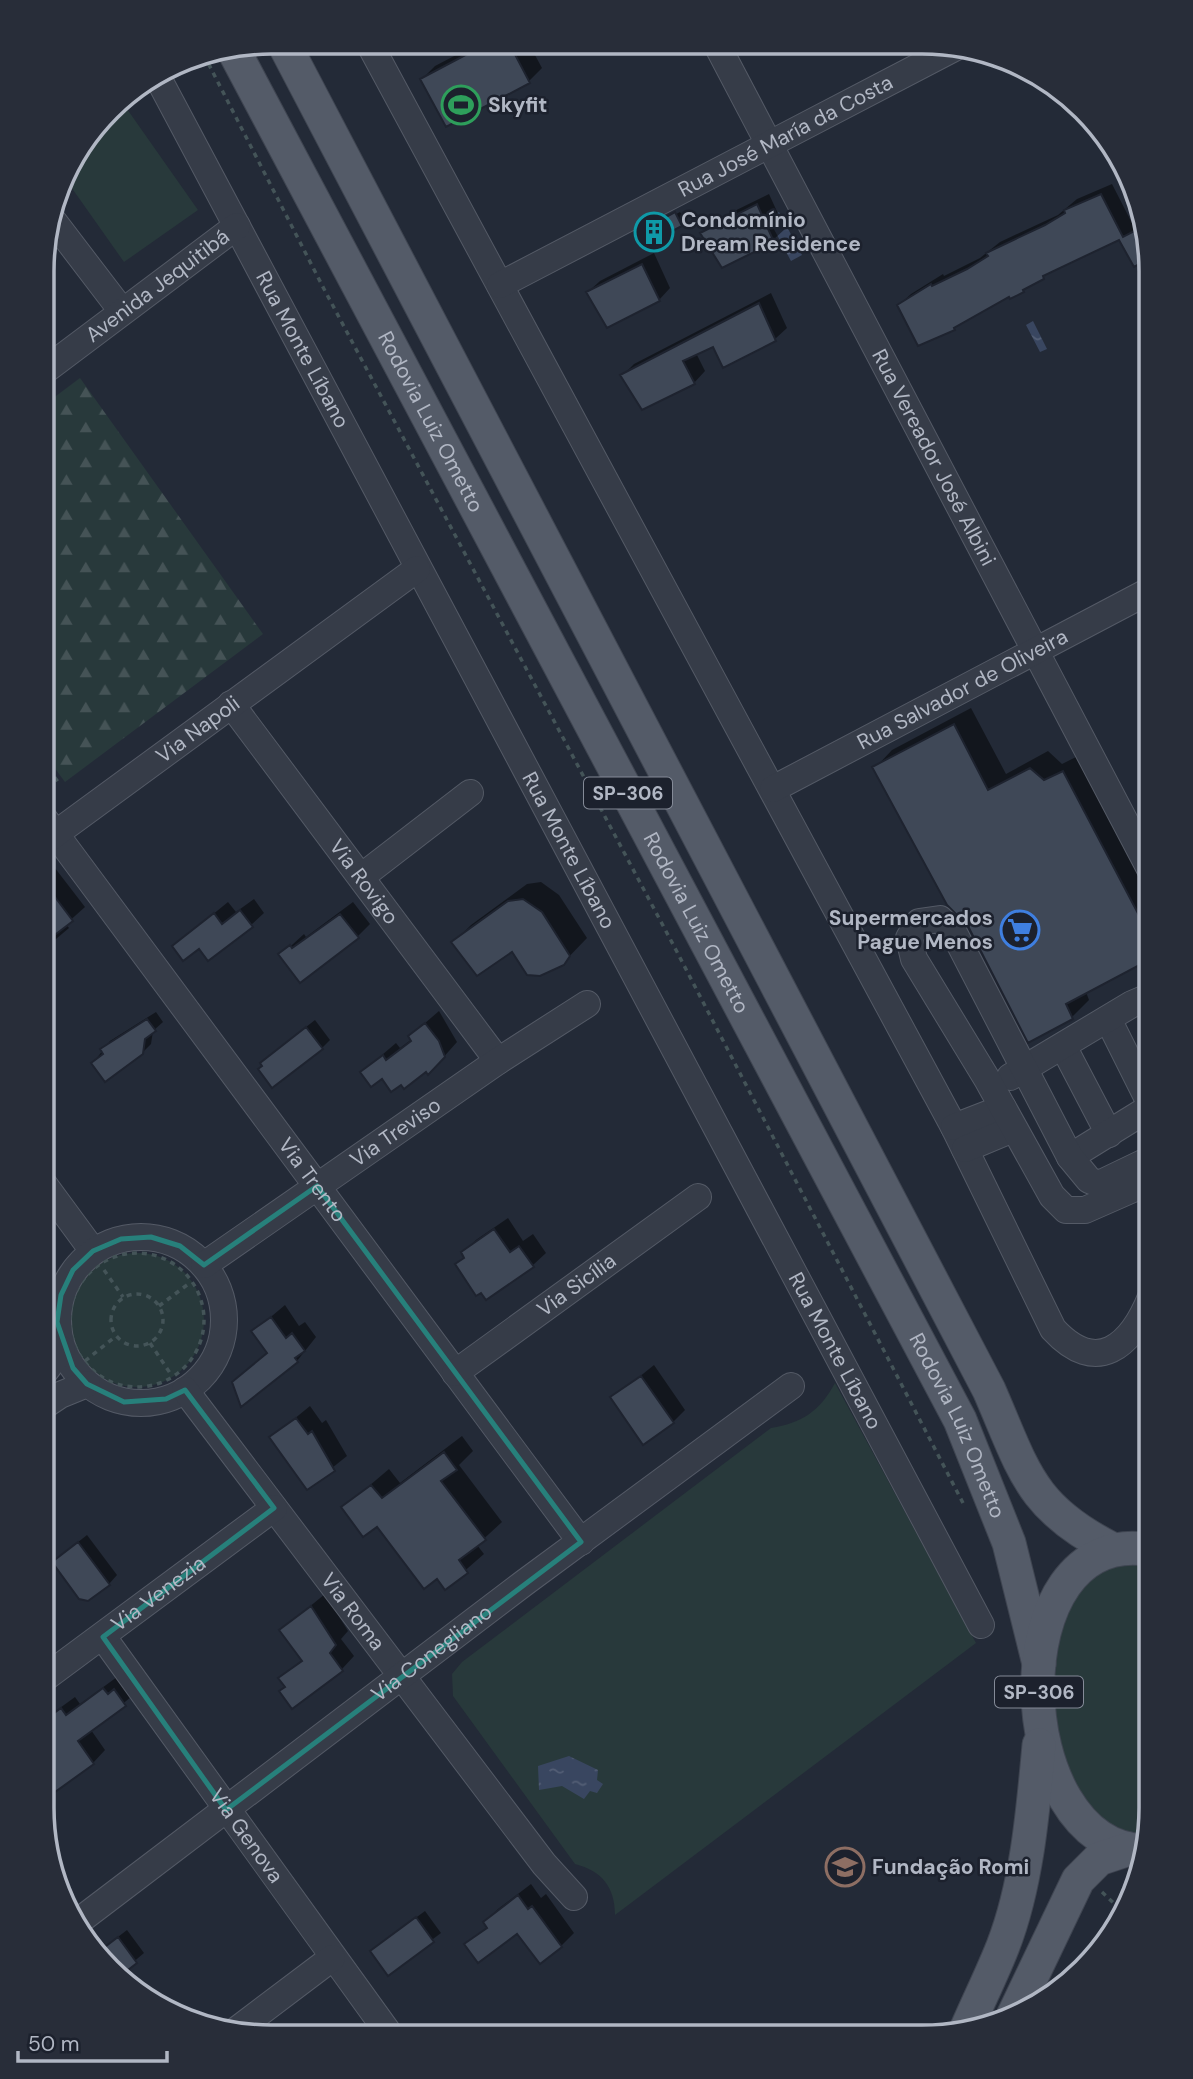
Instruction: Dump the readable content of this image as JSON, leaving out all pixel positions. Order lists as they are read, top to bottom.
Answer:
{
  "streets": {
    "main road": ["Rodovia Luiz Ometto", "SP-306"],
    "street": [
      "Rua José María da Costa",
      "Avenida Jequitibá",
      "Rua Monte Líbano",
      "Rua Vereador José Albini",
      "Rua Salvador de Oliveira",
      "Via Napoli",
      "Via Rovigo",
      "Via Treviso",
      "Via Trento",
      "Via Sicília",
      "Via Venezia",
      "Via Roma",
      "Via Conegliano",
      "Via Genova"
    ]
  },
  "crossings": [
    ["Rua José María da Costa", "Rua Vereador José Albini"],
    ["Avenida Jequitibá", "Rua Monte Líbano"],
    ["Rua Monte Líbano", "Via Napoli"],
    ["Rodovia Luiz Ometto", "SP-306"],
    ["Rua Vereador José Albini", "Rua Salvador de Oliveira"],
    ["Via Napoli", "Via Rovigo"],
    ["Via Rovigo", "Via Treviso"],
    ["Via Treviso", "Via Trento"],
    ["Via Trento", "Via Sicília"],
    ["Via Trento", "Via Conegliano"],
    ["Via Venezia", "Via Roma"],
    ["Via Venezia", "Via Genova"],
    ["Via Roma", "Via Conegliano"],
    ["Via Conegliano", "Via Genova"]
  ],
  "places": {
    "sports": ["Skyfit"],
    "building": ["Condomínio Dream Residence"],
    "supermarket": ["Supermercados Pague Menos"],
    "school or university": ["Fundação Romi"]
  },
  "scale_bar": "50 m"
}
